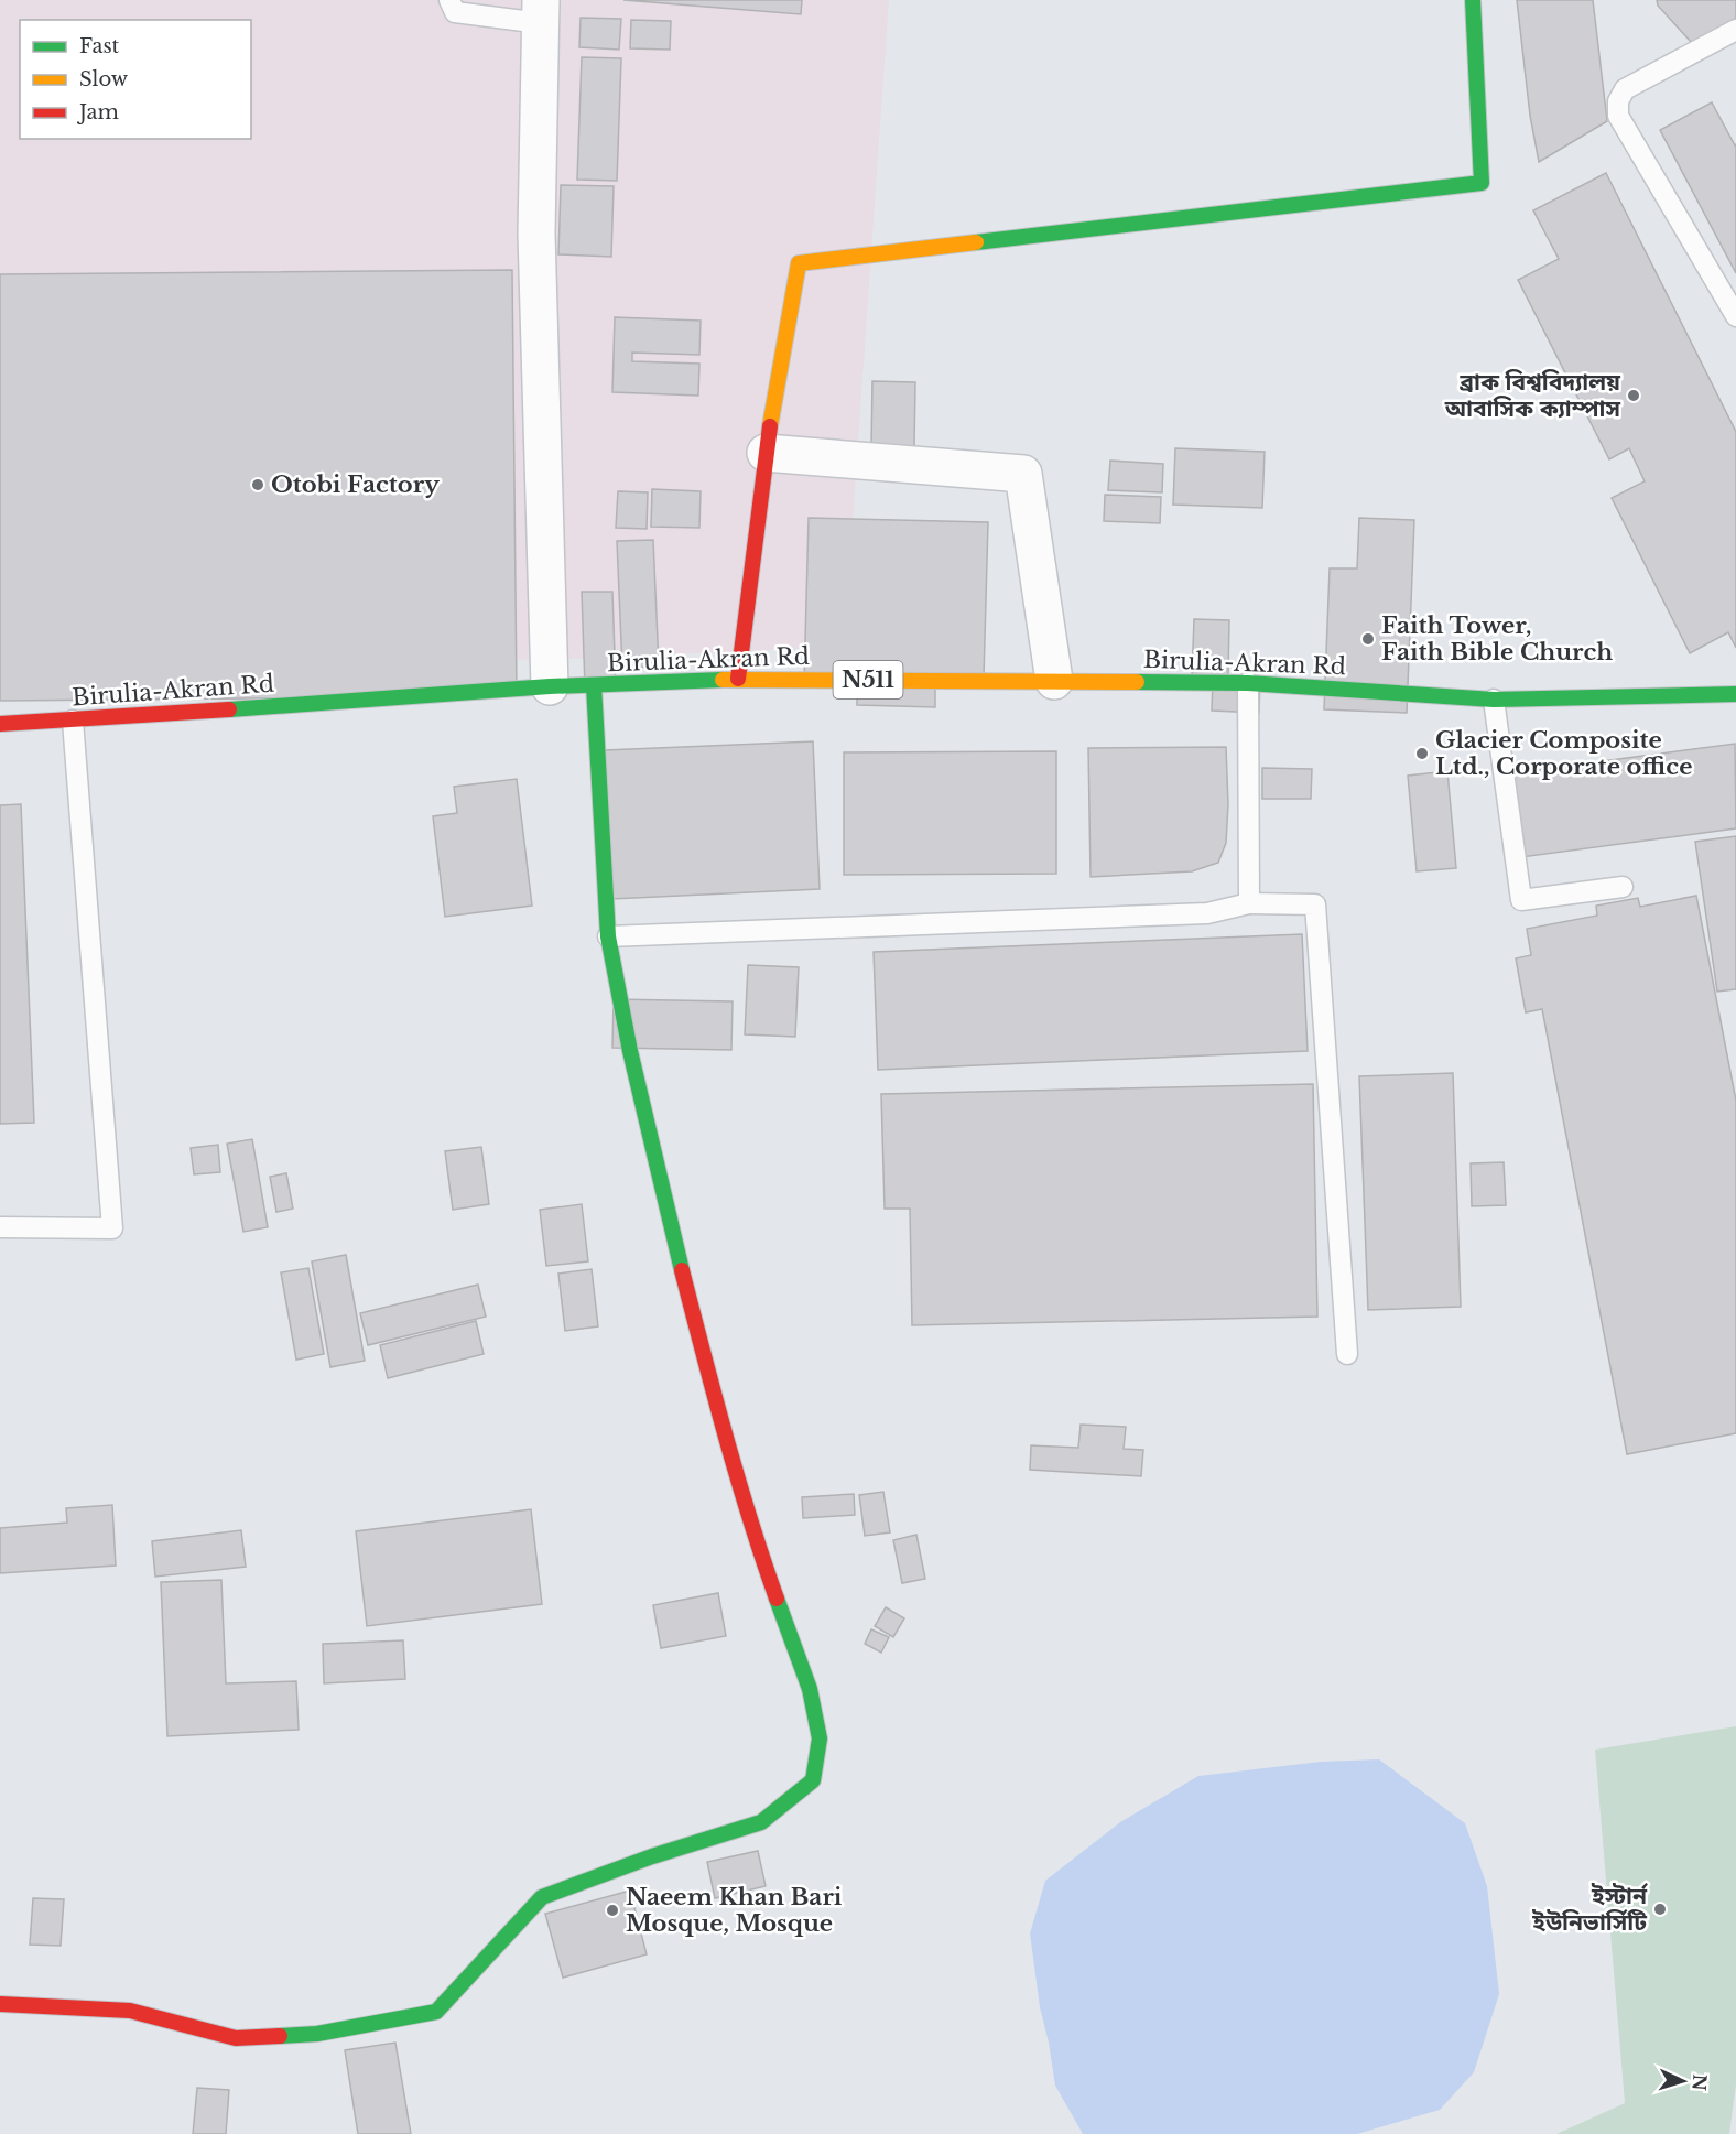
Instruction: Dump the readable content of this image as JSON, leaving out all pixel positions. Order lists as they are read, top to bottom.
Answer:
{
  "streets": {
    "main road": ["Birulia-Akran Rd", "N511"]
  },
  "places": [
    "ব্রাক বিশ্ববিদ্যালয় আবাসিক ক্যাম্পাস",
    "Otobi Factory",
    "Faith Tower, Faith Bible Church",
    "Glacier Composite Ltd., Corporate office",
    "ইস্টার্ন ইউনিভার্সিটি",
    "Naeem Khan Bari Mosque, Mosque"
  ],
  "legend": ["Fast", "Slow", "Jam"],
  "north": "right"
}
